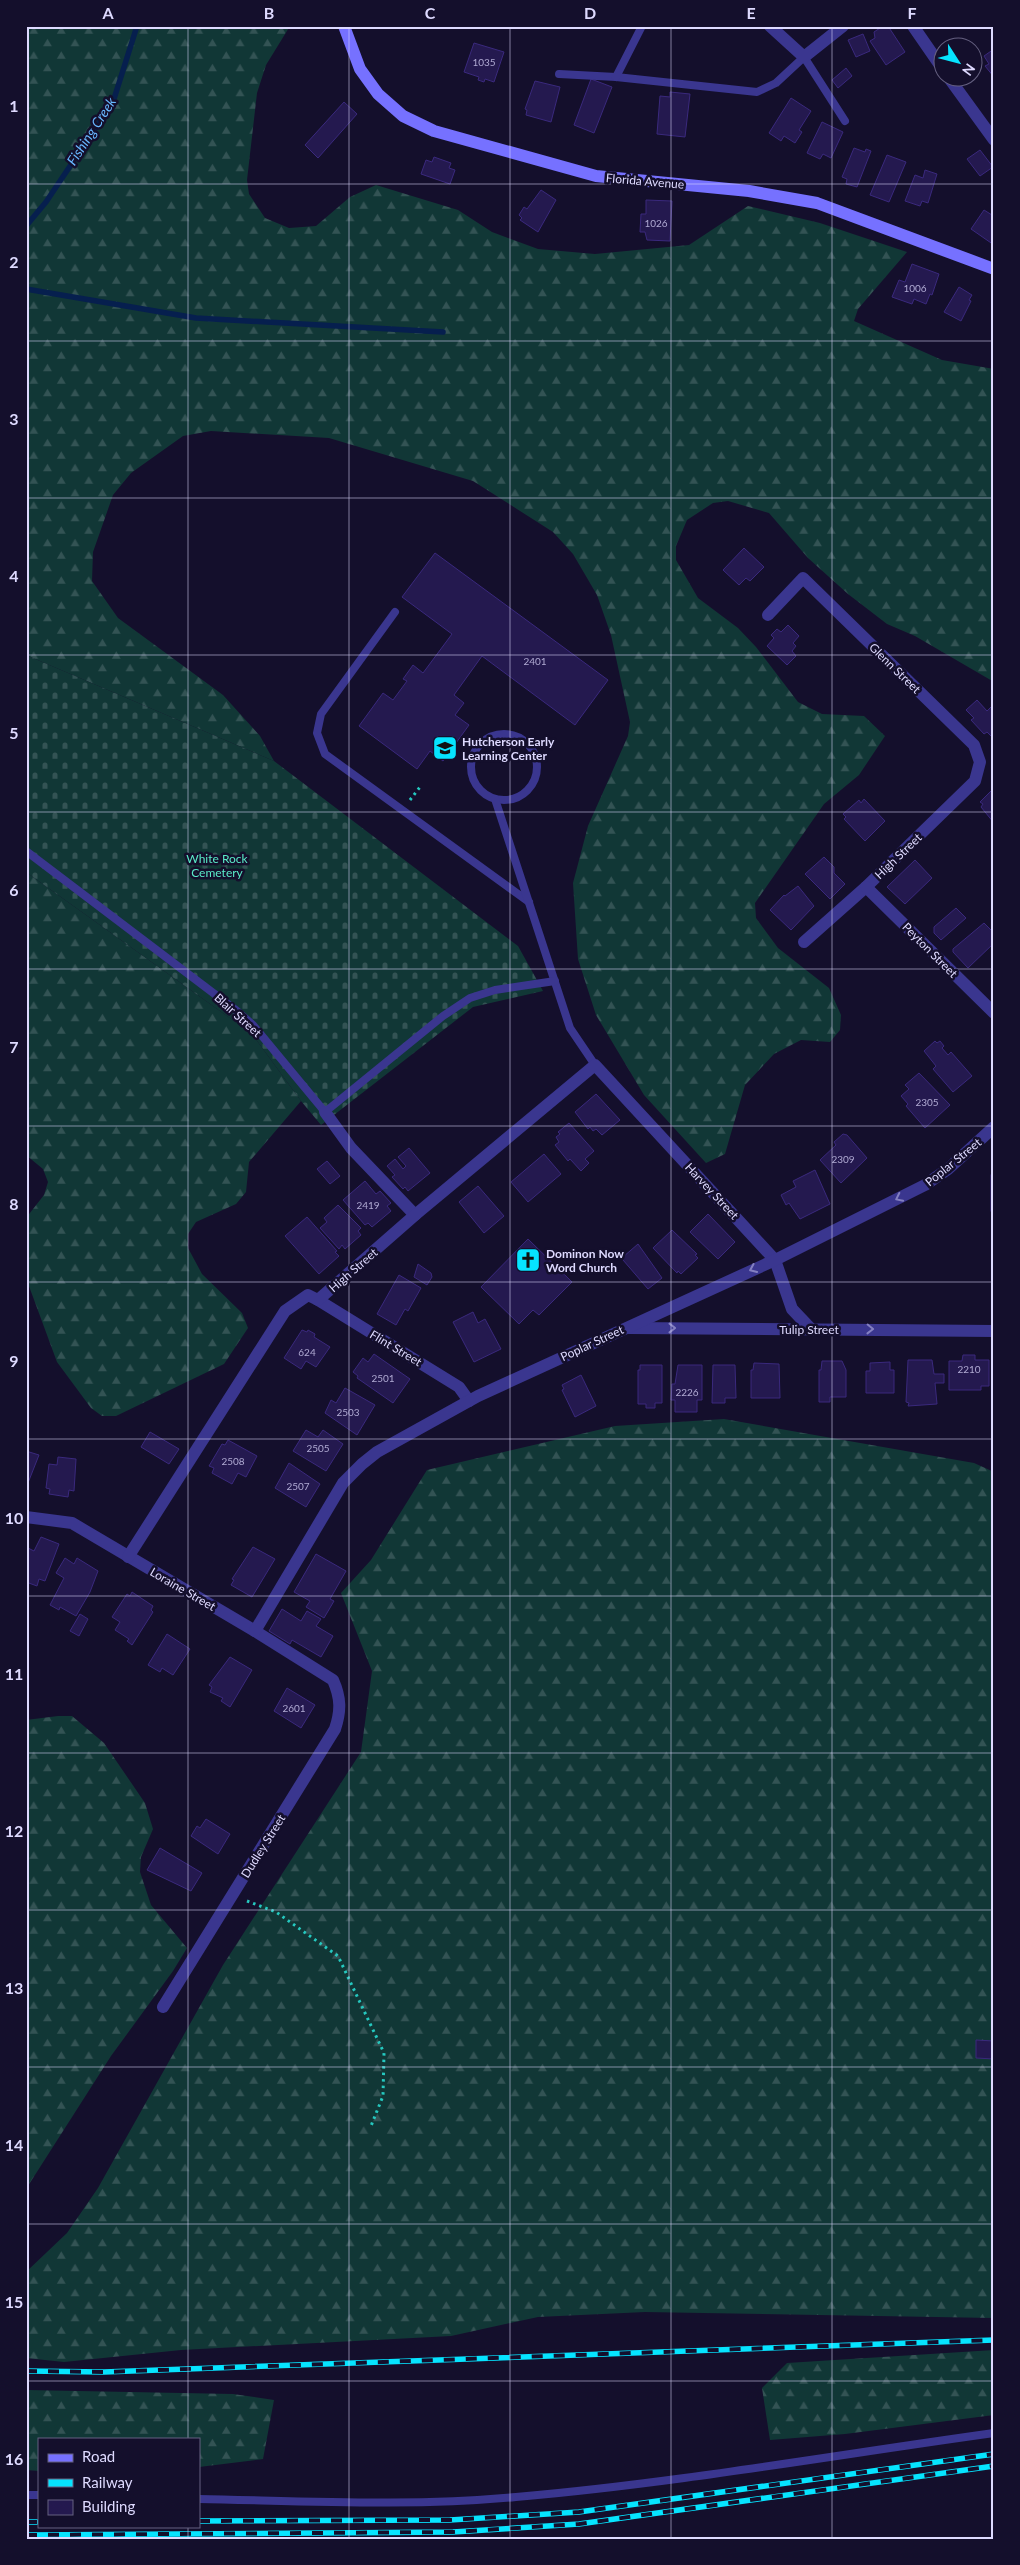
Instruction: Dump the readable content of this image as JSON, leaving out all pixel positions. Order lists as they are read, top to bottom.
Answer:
{
  "streets": {
    "main road": ["Florida Avenue"],
    "street": [
      "Glenn Street",
      "High Street",
      "Peyton Street",
      "Blair Street",
      "Poplar Street",
      "Harvey Street",
      "Tulip Street",
      "Flint Street",
      "Loraine Street",
      "Dudley Street"
    ]
  },
  "crossings": [
    ["Glenn Street", "High Street"],
    ["High Street", "Peyton Street"],
    ["High Street", "Blair Street"],
    ["High Street", "Harvey Street"],
    ["High Street", "Flint Street"],
    ["High Street", "Loraine Street"],
    ["Poplar Street", "Harvey Street"],
    ["Poplar Street", "Tulip Street"],
    ["Poplar Street", "Flint Street"],
    ["Poplar Street", "Loraine Street"],
    ["Harvey Street", "Tulip Street"],
    ["Loraine Street", "Dudley Street"]
  ],
  "one_way": ["Poplar Street", "Tulip Street"],
  "water": ["Fishing Creek"],
  "parks": ["White Rock Cemetery"],
  "places": {
    "school or university": ["Hutcherson Early Learning Center"],
    "church": ["Dominon Now Word Church"]
  },
  "house_numbers": [
    "1035",
    "1026",
    "1006",
    "2401",
    "2305",
    "2309",
    "2419",
    "624",
    "2210",
    "2501",
    "2226",
    "2503",
    "2505",
    "2508",
    "2507",
    "2601"
  ],
  "legend": ["Road", "Railway", "Building"],
  "north": "bottom right",
  "grid": {
    "columns": [
      "A",
      "B",
      "C",
      "D",
      "E",
      "F"
    ],
    "rows": [
      "1",
      "2",
      "3",
      "4",
      "5",
      "6",
      "7",
      "8",
      "9",
      "10",
      "11",
      "12",
      "13",
      "14",
      "15",
      "16"
    ]
  }
}
